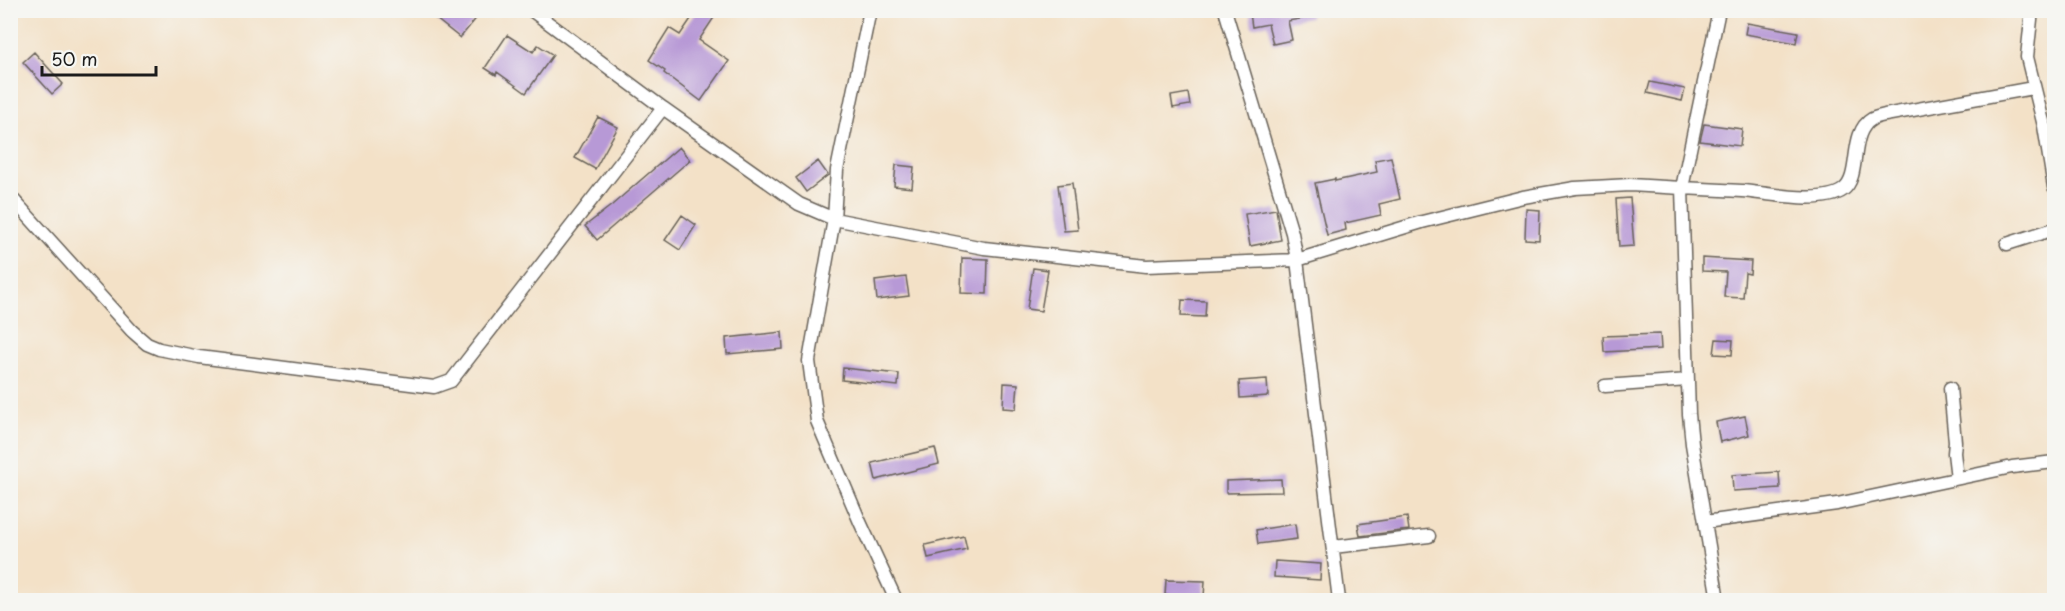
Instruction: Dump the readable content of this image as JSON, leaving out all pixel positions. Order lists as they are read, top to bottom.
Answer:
{
  "scale_bar": "50 m"
}
